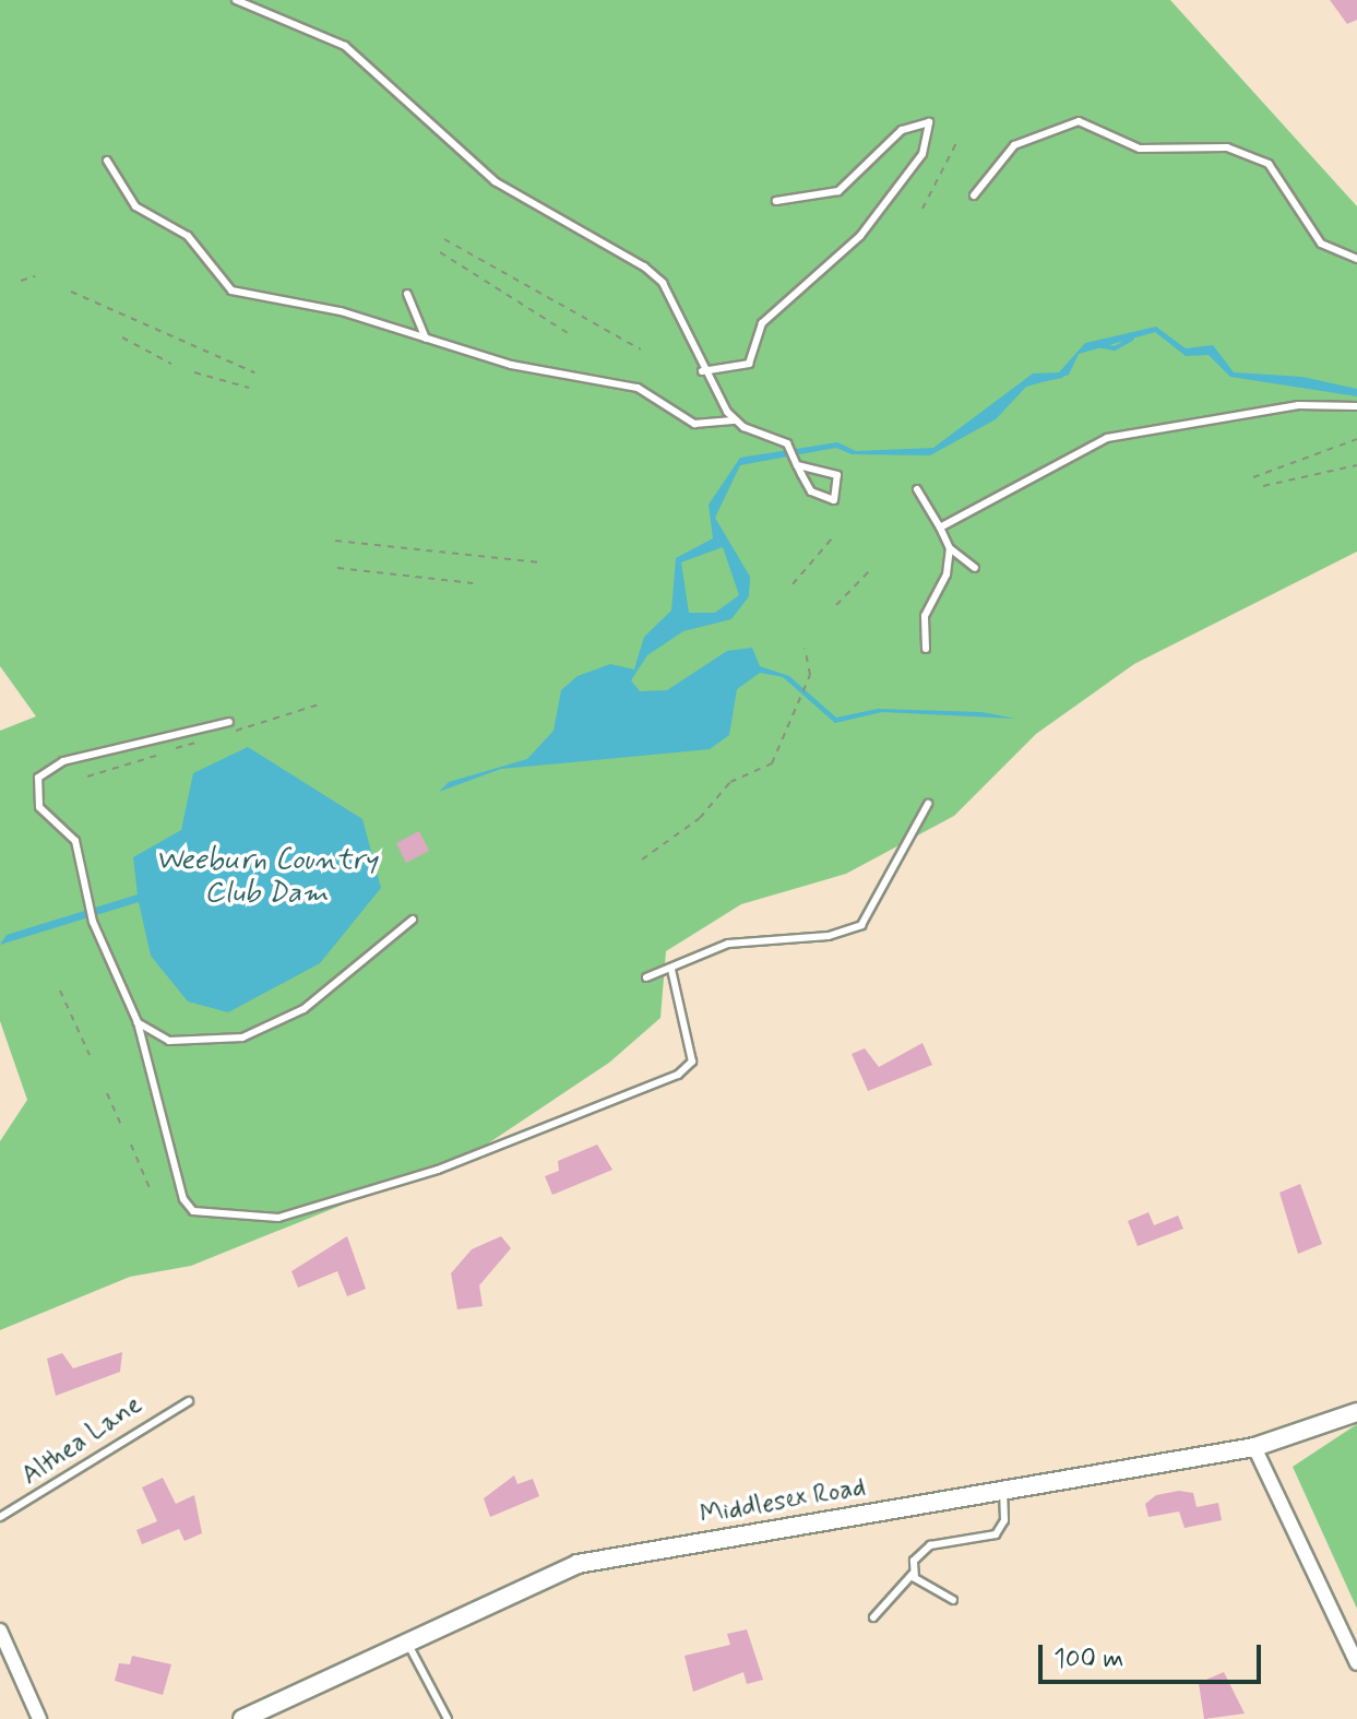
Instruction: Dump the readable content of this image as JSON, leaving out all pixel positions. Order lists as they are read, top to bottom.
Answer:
{
  "streets": {
    "main road": ["Middlesex Road"],
    "lane": ["Althea Lane"]
  },
  "water": ["Weeburn Country Club Dam"],
  "scale_bar": "100 m"
}
